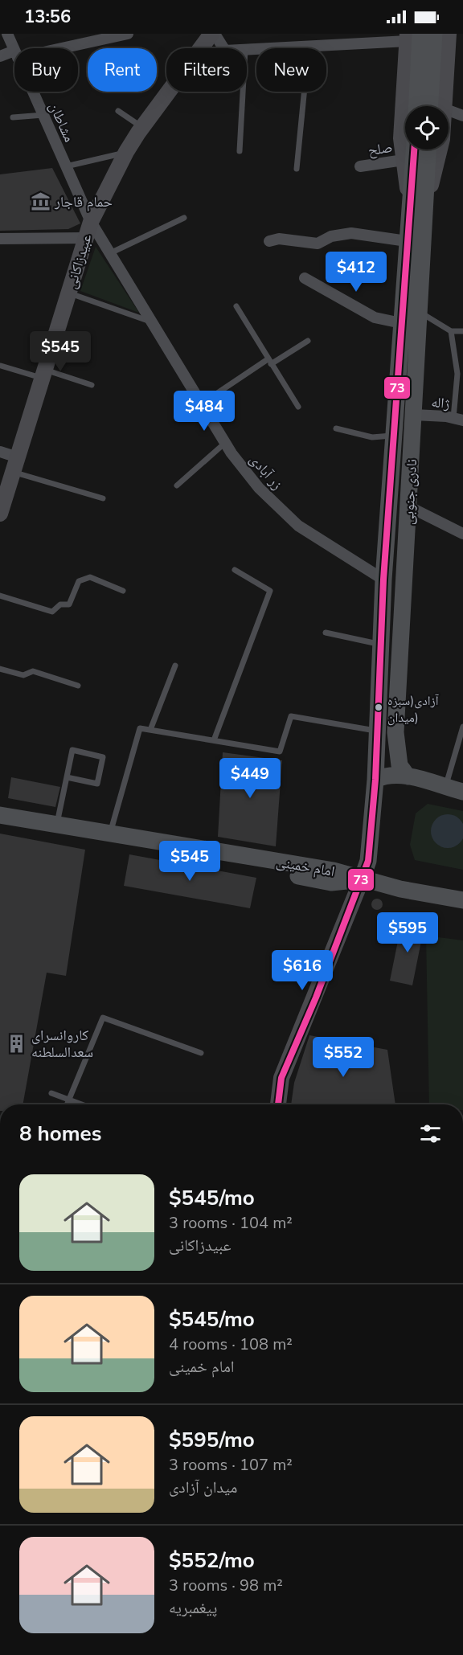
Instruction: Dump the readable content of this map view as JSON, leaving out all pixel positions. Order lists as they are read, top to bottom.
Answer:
{
  "streets": {
    "main road": ["عبیدزاکانی", "نادری جنوبی", "امام خمینی"],
    "street": [
      "مشاطان",
      "صلح",
      "ژاله",
      "زر آبادی"
    ]
  },
  "crossings": [
    ["مشاطان", "عبیدزاکانی"],
    ["مشاطان", "زر آبادی"],
    ["صلح", "نادری جنوبی"],
    ["عبیدزاکانی", "زر آبادی"],
    ["ژاله", "نادری جنوبی"],
    ["زر آبادی", "نادری جنوبی"],
    ["نادری جنوبی", "امام خمینی"]
  ],
  "places": {
    "museum": ["حمام قاجار"],
    "other": ["آزادی(سبزه میدان)"],
    "building": ["کاروانسرای سعدالسلطنه"]
  },
  "lines": ["transit line 73"],
  "page": {
    "status": "13:56",
    "chip": [
      "Buy",
      "Rent",
      "Filters",
      "New"
    ],
    "price": [
      "$412",
      "$545",
      "$484",
      "$449",
      "$545",
      "$595",
      "$616",
      "$552"
    ],
    "heading": "8 homes",
    "list": [
      {
        "name": "$545/mo",
        "note": "3 rooms · 104 m² · عبیدزاکانی"
      },
      {
        "name": "$545/mo",
        "note": "4 rooms · 108 m² · امام خمینی"
      },
      {
        "name": "$595/mo",
        "note": "3 rooms · 107 m² · میدان آزادی"
      },
      {
        "name": "$552/mo",
        "note": "3 rooms · 98 m² · پیغمبریه"
      }
    ]
  }
}
